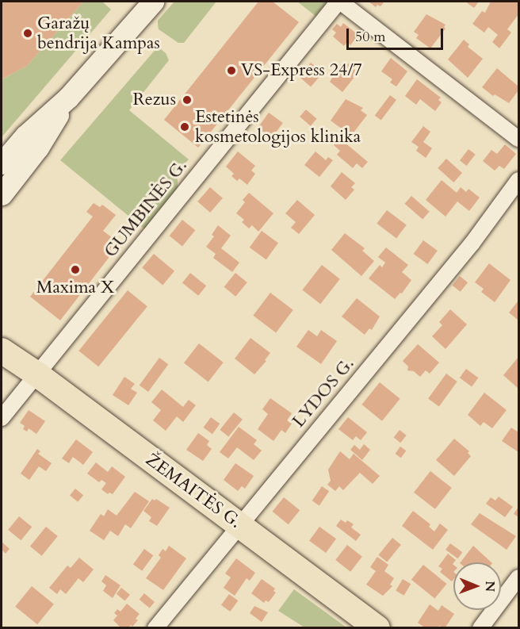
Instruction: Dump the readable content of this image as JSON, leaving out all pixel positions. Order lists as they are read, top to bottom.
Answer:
{
  "streets": {
    "main road": ["ŽEMAITĖS G."],
    "street": ["GUMBINĖS G.", "LYDOS G."]
  },
  "crossings": [
    ["GUMBINĖS G.", "ŽEMAITĖS G."],
    ["LYDOS G.", "ŽEMAITĖS G."]
  ],
  "places": [
    "Garažų bendrija Kampas",
    "VS-Express 24/7",
    "Rezus",
    "Estetinės kosmetologijos klinika",
    "Maxima X"
  ],
  "scale_bar": "50 m",
  "north": "right"
}
